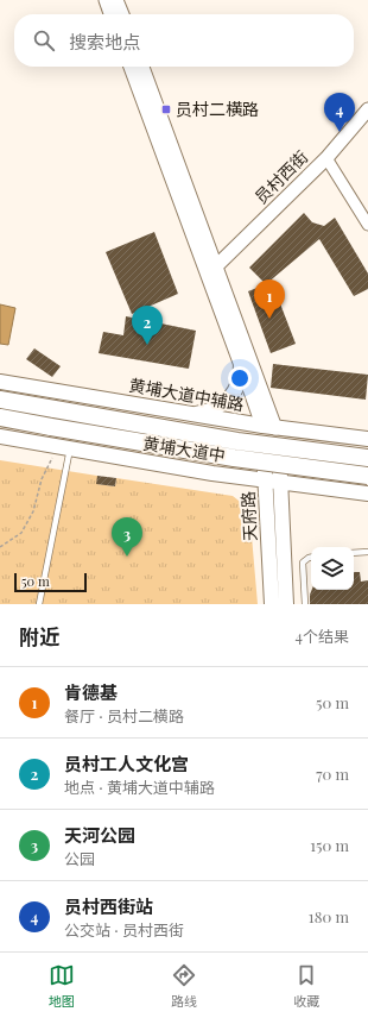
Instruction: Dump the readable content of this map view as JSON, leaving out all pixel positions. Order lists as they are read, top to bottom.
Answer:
{
  "streets": {
    "main road": ["黄埔大道中辅路", "黄埔大道中", "天府路"],
    "street": ["员村西街"]
  },
  "crossings": [
    ["黄埔大道中辅路", "天府路"]
  ],
  "places": {
    "transit": ["员村二横路"]
  },
  "scale_bar": "50 m",
  "page": {
    "search": "搜索地点",
    "pins": [
      "4",
      "1",
      "2",
      "3"
    ],
    "scale": "50 m",
    "heading": ["附近", "4个结果"],
    "list": [
      {
        "mark": "1",
        "name": "肯德基",
        "note": "餐厅 · 员村二横路",
        "value": "50 m"
      },
      {
        "mark": "2",
        "name": "员村工人文化宫",
        "note": "地点 · 黄埔大道中辅路",
        "value": "70 m"
      },
      {
        "mark": "3",
        "name": "天河公园",
        "note": "公园",
        "value": "150 m"
      },
      {
        "mark": "4",
        "name": "员村西街站",
        "note": "公交站 · 员村西街",
        "value": "180 m"
      }
    ],
    "nav": ["地图", "路线", "收藏"]
  }
}
